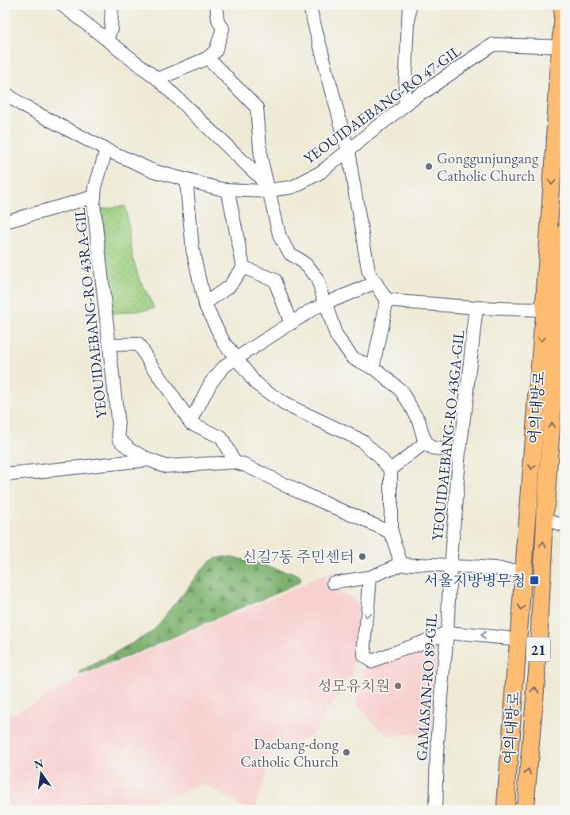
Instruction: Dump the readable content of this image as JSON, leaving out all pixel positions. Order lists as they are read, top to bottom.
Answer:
{
  "streets": {
    "main road": ["여의대방로", "21"],
    "street": [
      "YEOUIDAEBANG-RO 47-GIL",
      "YEOUIDAEBANG-RO 43RA-GIL",
      "YEOUIDAEBANG-RO 43GA-GIL",
      "GAMASAN-RO 89-GIL"
    ]
  },
  "crossings": [
    ["YEOUIDAEBANG-RO 47-GIL", "YEOUIDAEBANG-RO 43RA-GIL"],
    ["YEOUIDAEBANG-RO 47-GIL", "여의대방로"],
    ["YEOUIDAEBANG-RO 43GA-GIL", "GAMASAN-RO 89-GIL"]
  ],
  "places": {
    "other": [
      "Gonggunjungang Catholic Church",
      "신길7동 주민센터",
      "성모유치원",
      "Daebang-dong Catholic Church"
    ],
    "transit": ["서울지방병무청"]
  },
  "north": "top"
}
